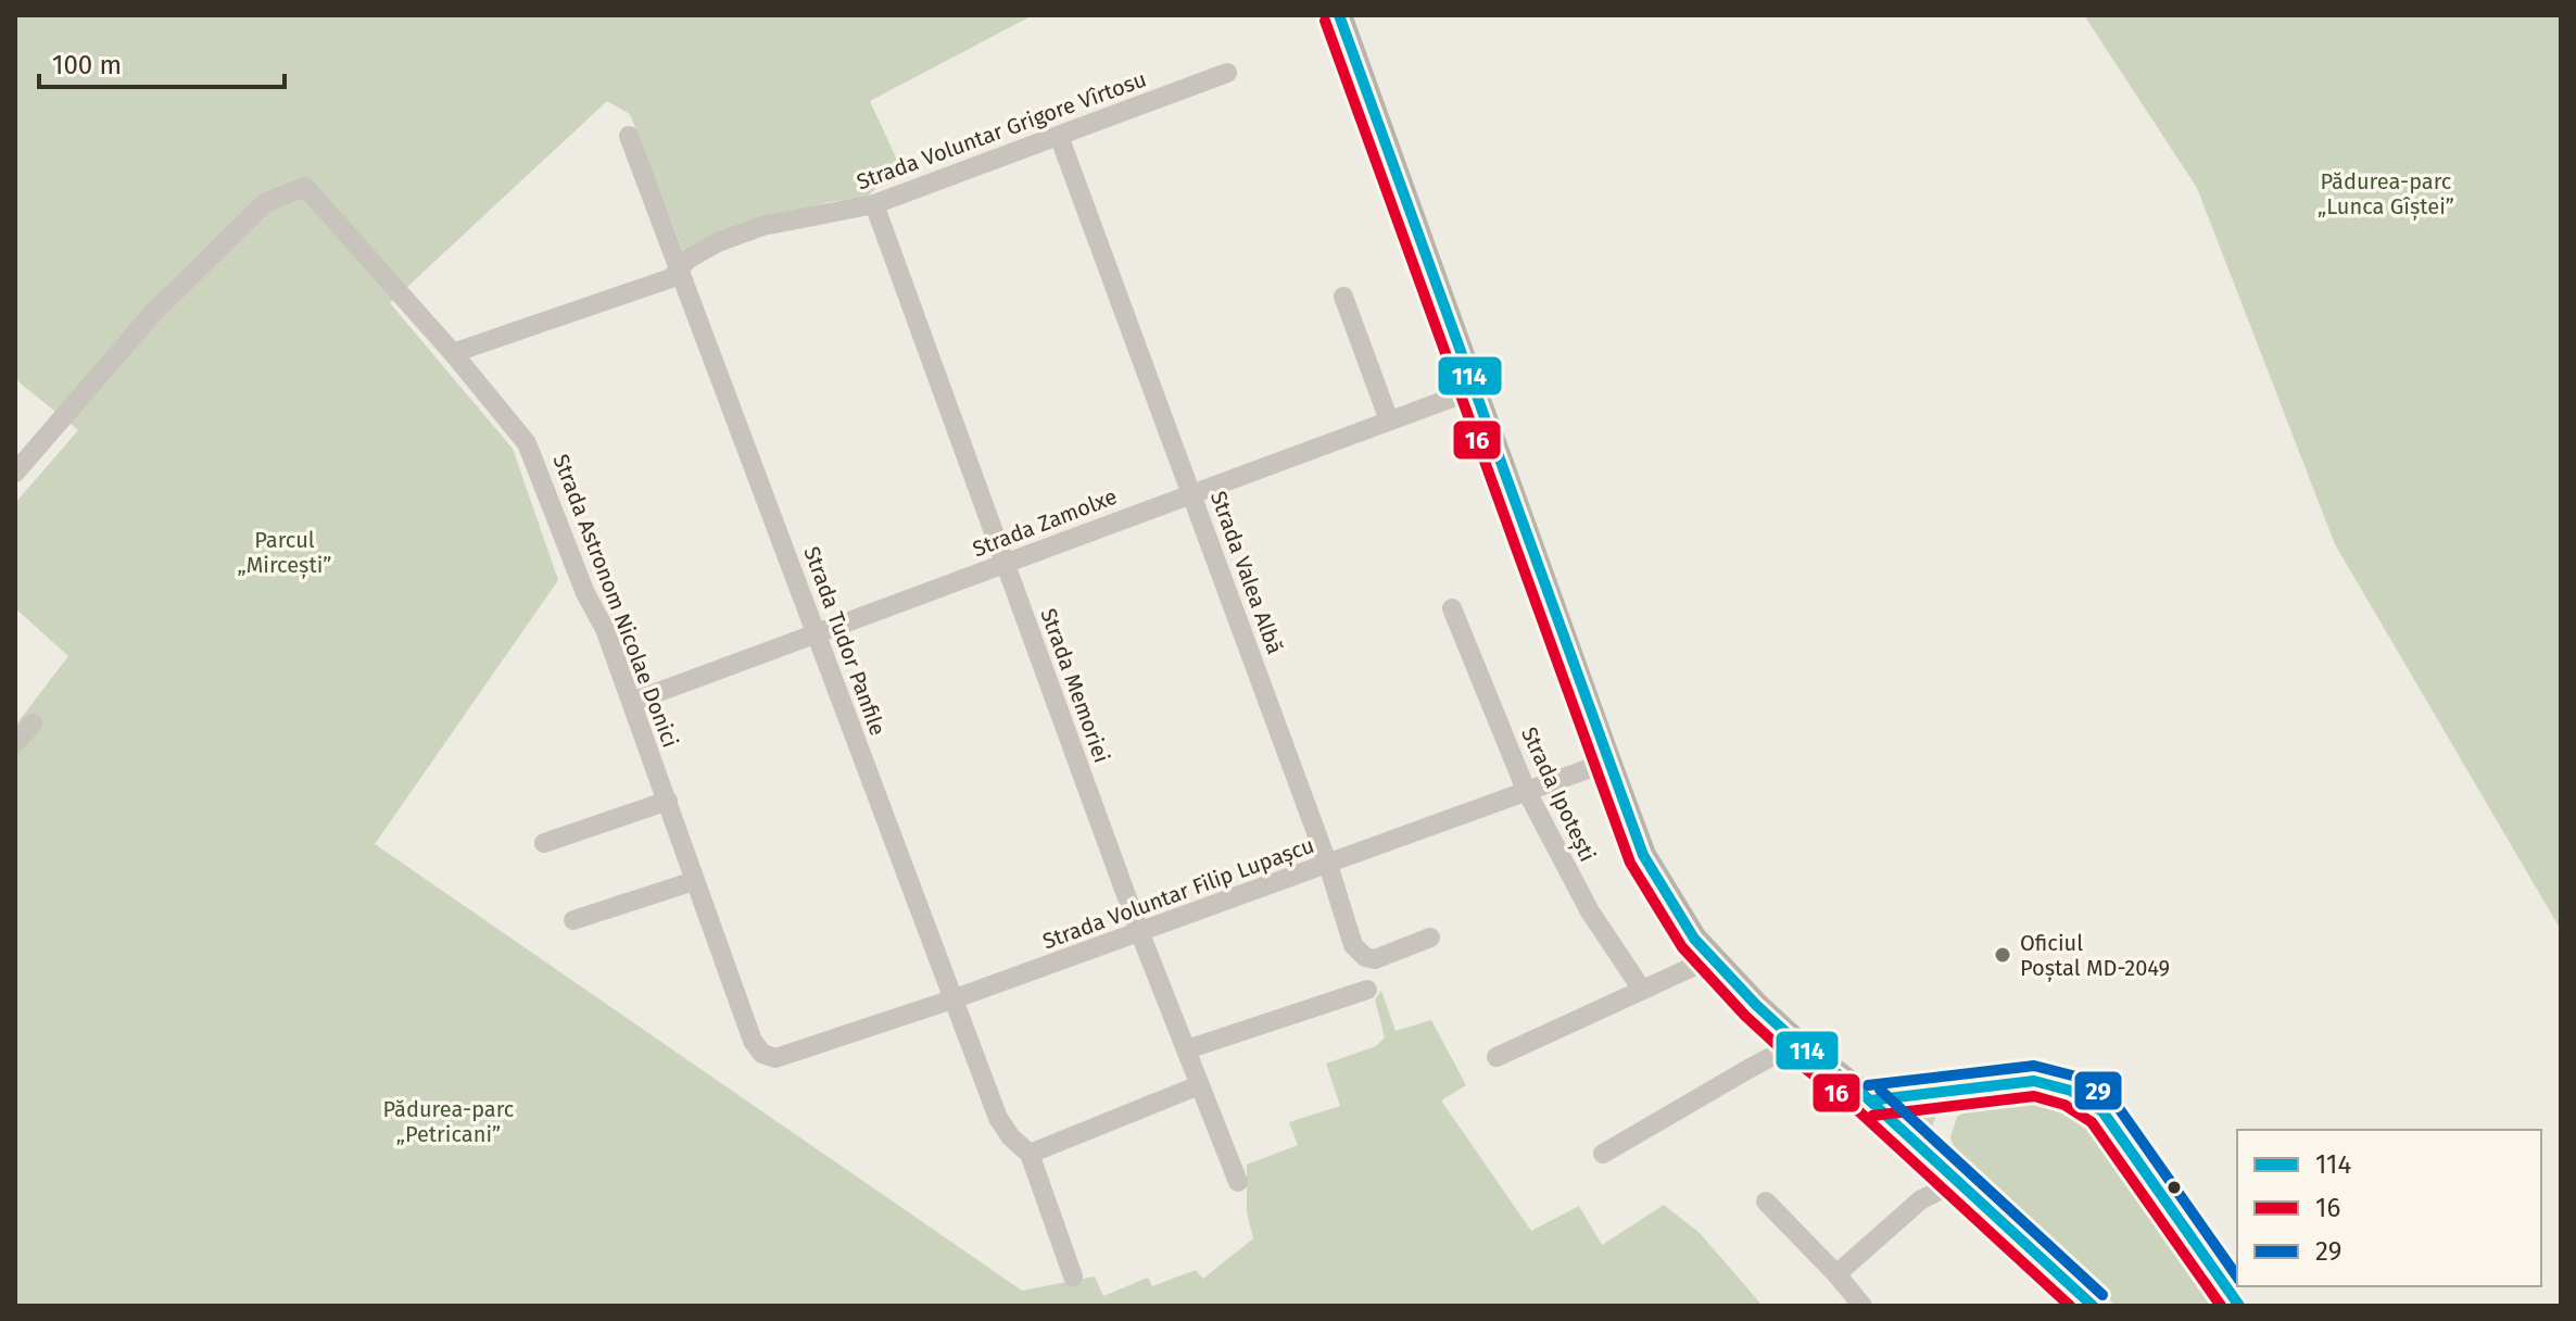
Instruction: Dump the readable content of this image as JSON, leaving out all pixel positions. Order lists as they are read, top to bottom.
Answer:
{
  "streets": {
    "street": [
      "Strada Voluntar Grigore Vîrtosu",
      "Strada Zamolxe",
      "Strada Valea Albă",
      "Strada Astronom Nicolae Donici",
      "Strada Tudor Panfile",
      "Strada Memoriei",
      "Strada Ipotești",
      "Strada Voluntar Filip Lupașcu"
    ]
  },
  "crossings": [
    ["Strada Voluntar Grigore Vîrtosu", "Strada Valea Albă"],
    ["Strada Voluntar Grigore Vîrtosu", "Strada Astronom Nicolae Donici"],
    ["Strada Voluntar Grigore Vîrtosu", "Strada Tudor Panfile"],
    ["Strada Voluntar Grigore Vîrtosu", "Strada Memoriei"],
    ["Strada Zamolxe", "Strada Valea Albă"],
    ["Strada Zamolxe", "Strada Astronom Nicolae Donici"],
    ["Strada Zamolxe", "Strada Tudor Panfile"],
    ["Strada Zamolxe", "Strada Memoriei"],
    ["Strada Valea Albă", "Strada Voluntar Filip Lupașcu"],
    ["Strada Astronom Nicolae Donici", "Strada Voluntar Filip Lupașcu"],
    ["Strada Tudor Panfile", "Strada Voluntar Filip Lupașcu"],
    ["Strada Memoriei", "Strada Voluntar Filip Lupașcu"],
    ["Strada Ipotești", "Strada Voluntar Filip Lupașcu"]
  ],
  "parks": ["Pădurea-parc „Lunca Gîștei”", "Parcul „Mircești”", "Pădurea-parc „Petricani”"],
  "places": ["Oficiul Poștal MD-2049"],
  "lines": ["transit line 114", "transit line 16", "transit line 29"],
  "legend": ["114", "16", "29"],
  "scale_bar": "100 m"
}
